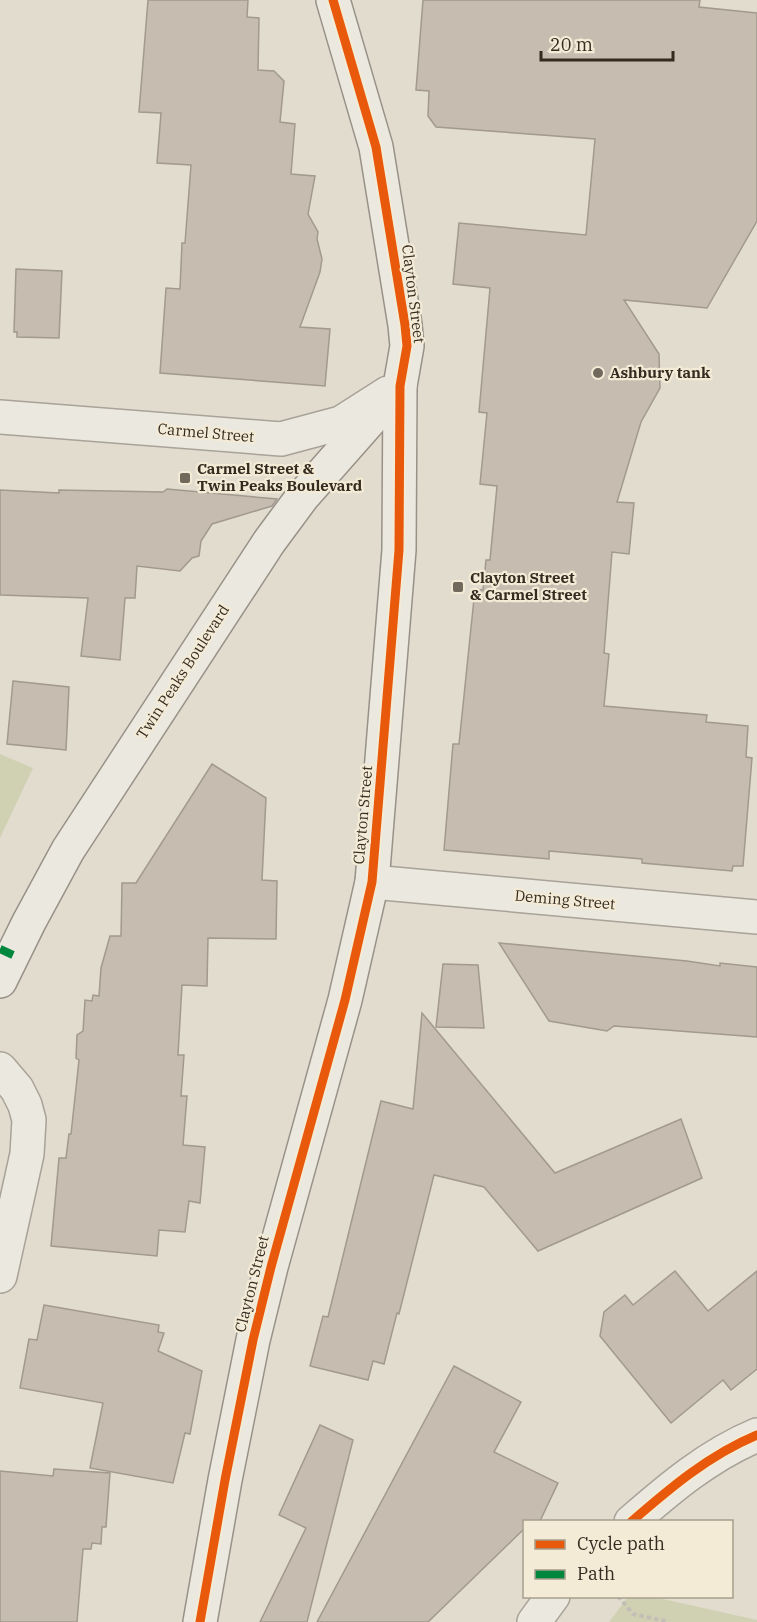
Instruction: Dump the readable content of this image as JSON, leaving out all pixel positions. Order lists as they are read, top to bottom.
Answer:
{
  "streets": {
    "main road": [
      "Clayton Street",
      "Carmel Street",
      "Twin Peaks Boulevard",
      "Deming Street"
    ]
  },
  "crossings": [
    ["Clayton Street", "Carmel Street"],
    ["Clayton Street", "Twin Peaks Boulevard"],
    ["Clayton Street", "Deming Street"],
    ["Carmel Street", "Twin Peaks Boulevard"]
  ],
  "places": {
    "other": ["Ashbury tank"],
    "transit": ["Carmel Street & Twin Peaks Boulevard", "Clayton Street & Carmel Street"]
  },
  "legend": ["Cycle path", "Path"],
  "scale_bar": "20 m"
}
